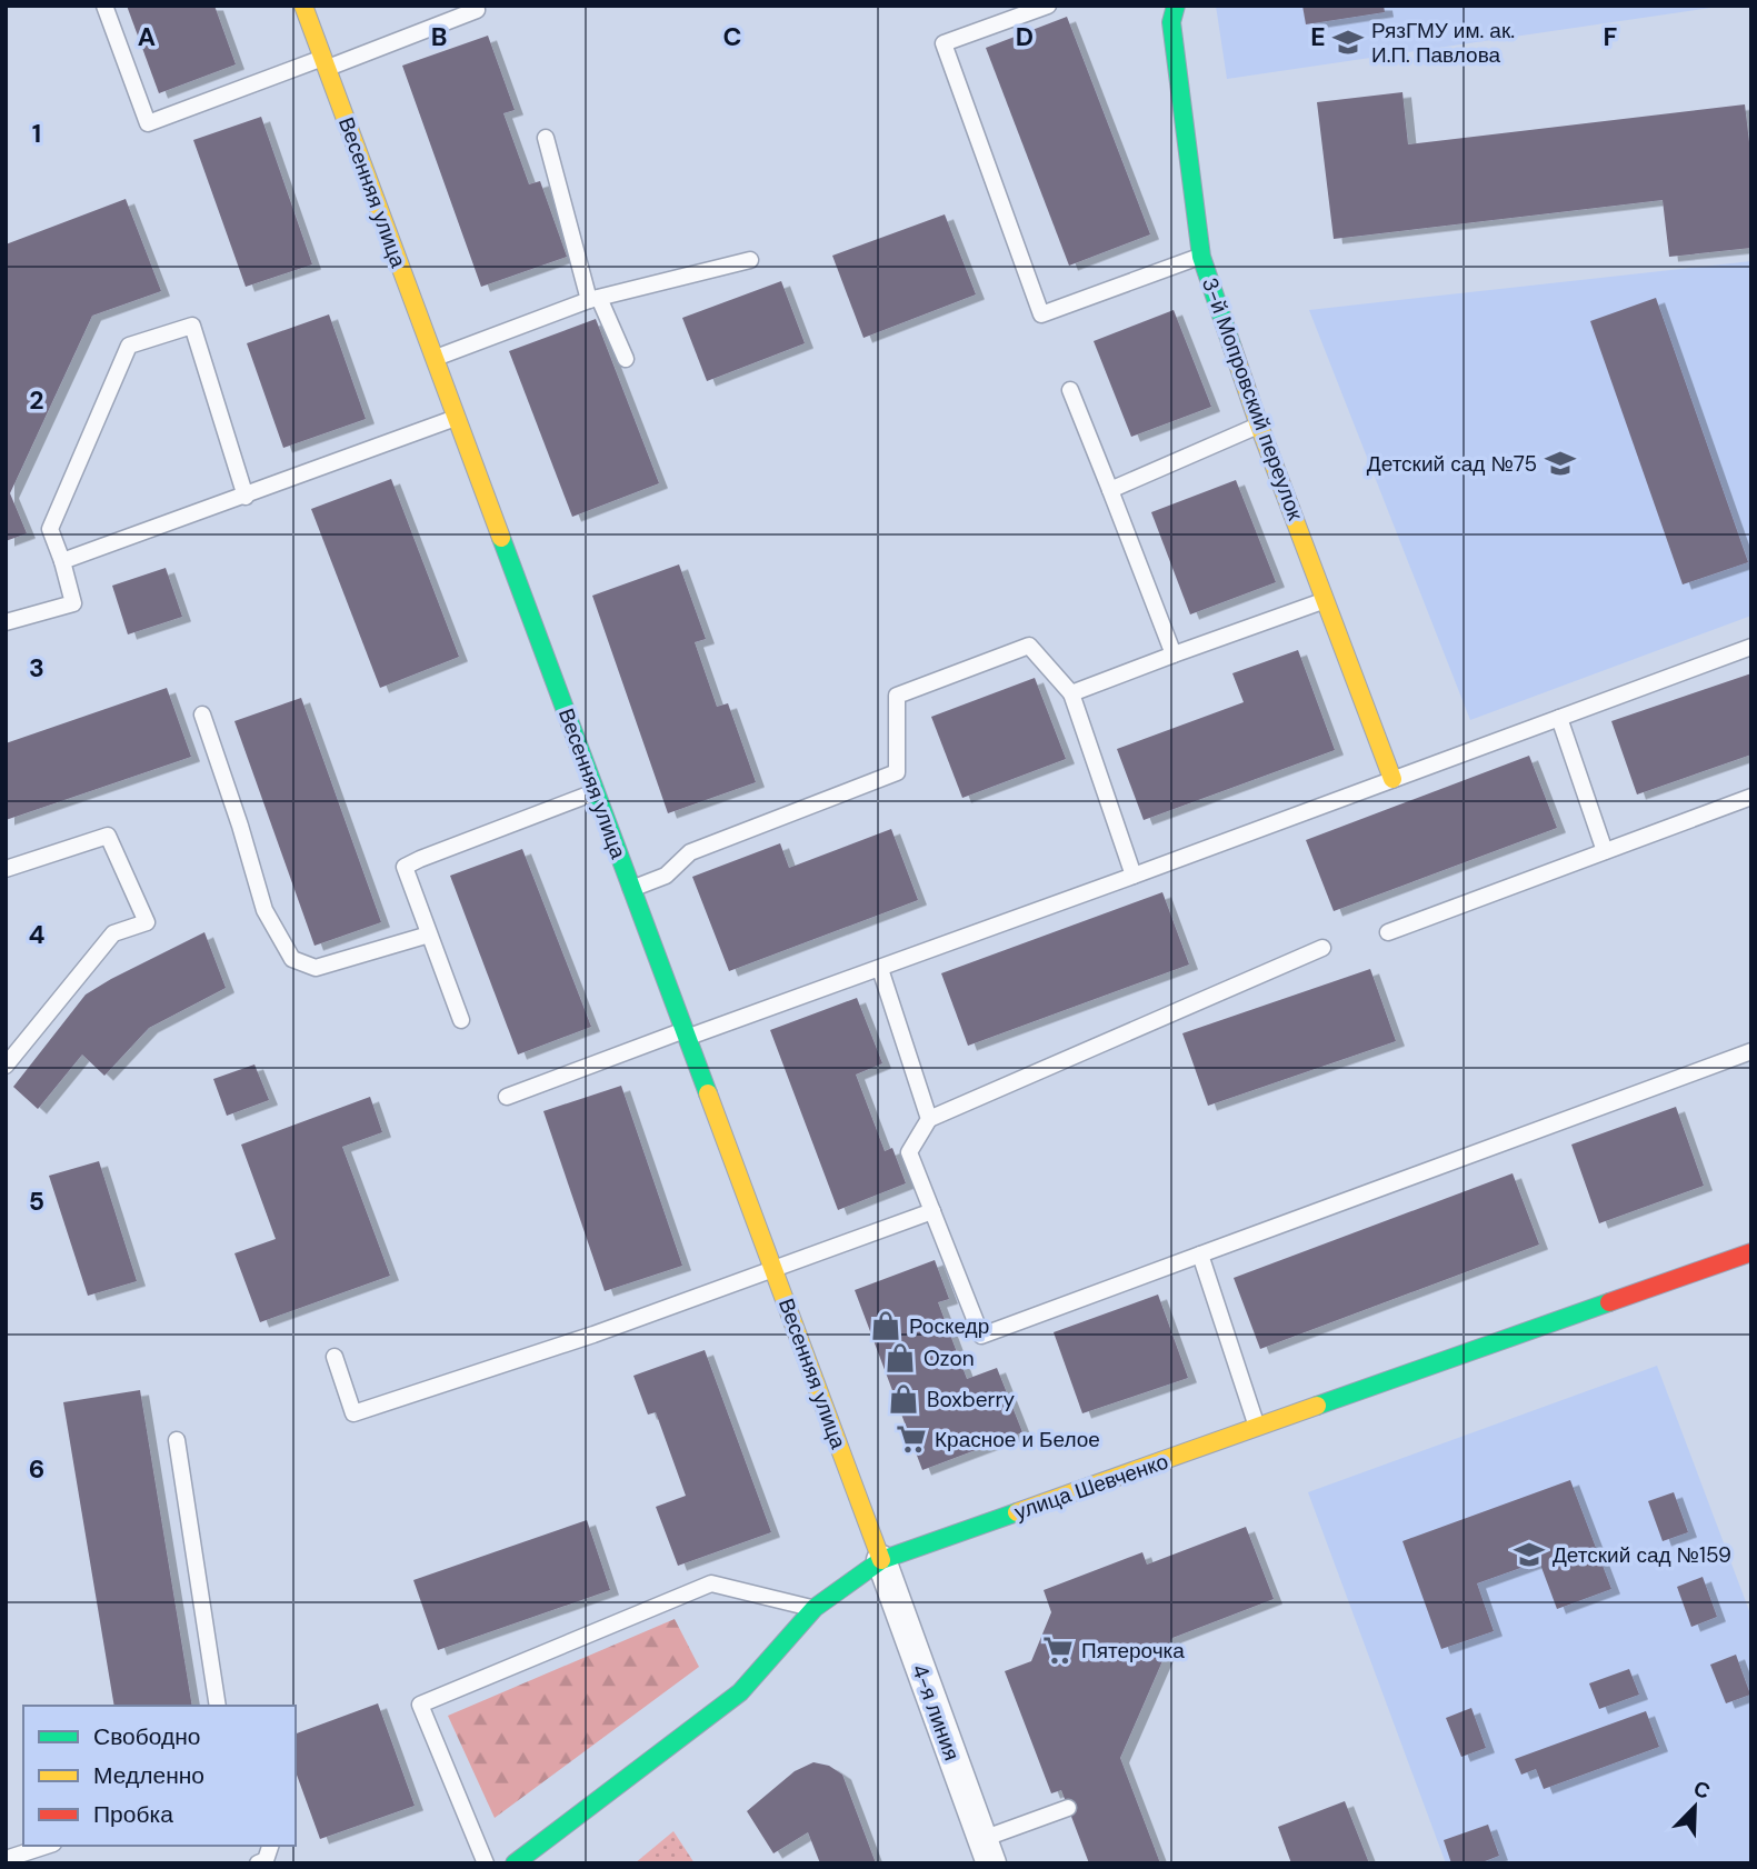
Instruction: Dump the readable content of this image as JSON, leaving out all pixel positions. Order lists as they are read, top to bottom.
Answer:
{
  "streets": {
    "street": [
      "Весенняя улица",
      "3-й Мопровский переулок",
      "улица Шевченко",
      "4-я линия"
    ]
  },
  "crossings": [
    ["Весенняя улица", "улица Шевченко"],
    ["Весенняя улица", "4-я линия"],
    ["улица Шевченко", "4-я линия"]
  ],
  "places": {
    "school or university": ["РязГМУ им. ак. И.П. Павлова", "Детский сад №75", "Детский сад №159"],
    "shop": ["Роскедр", "Ozon", "Boxberry"],
    "supermarket": ["Красное и Белое", "Пятерочка"]
  },
  "legend": ["Свободно", "Медленно", "Пробка"],
  "north": "top right",
  "grid": {
    "columns": [
      "A",
      "B",
      "C",
      "D",
      "E",
      "F"
    ],
    "rows": [
      "1",
      "2",
      "3",
      "4",
      "5",
      "6"
    ]
  }
}
